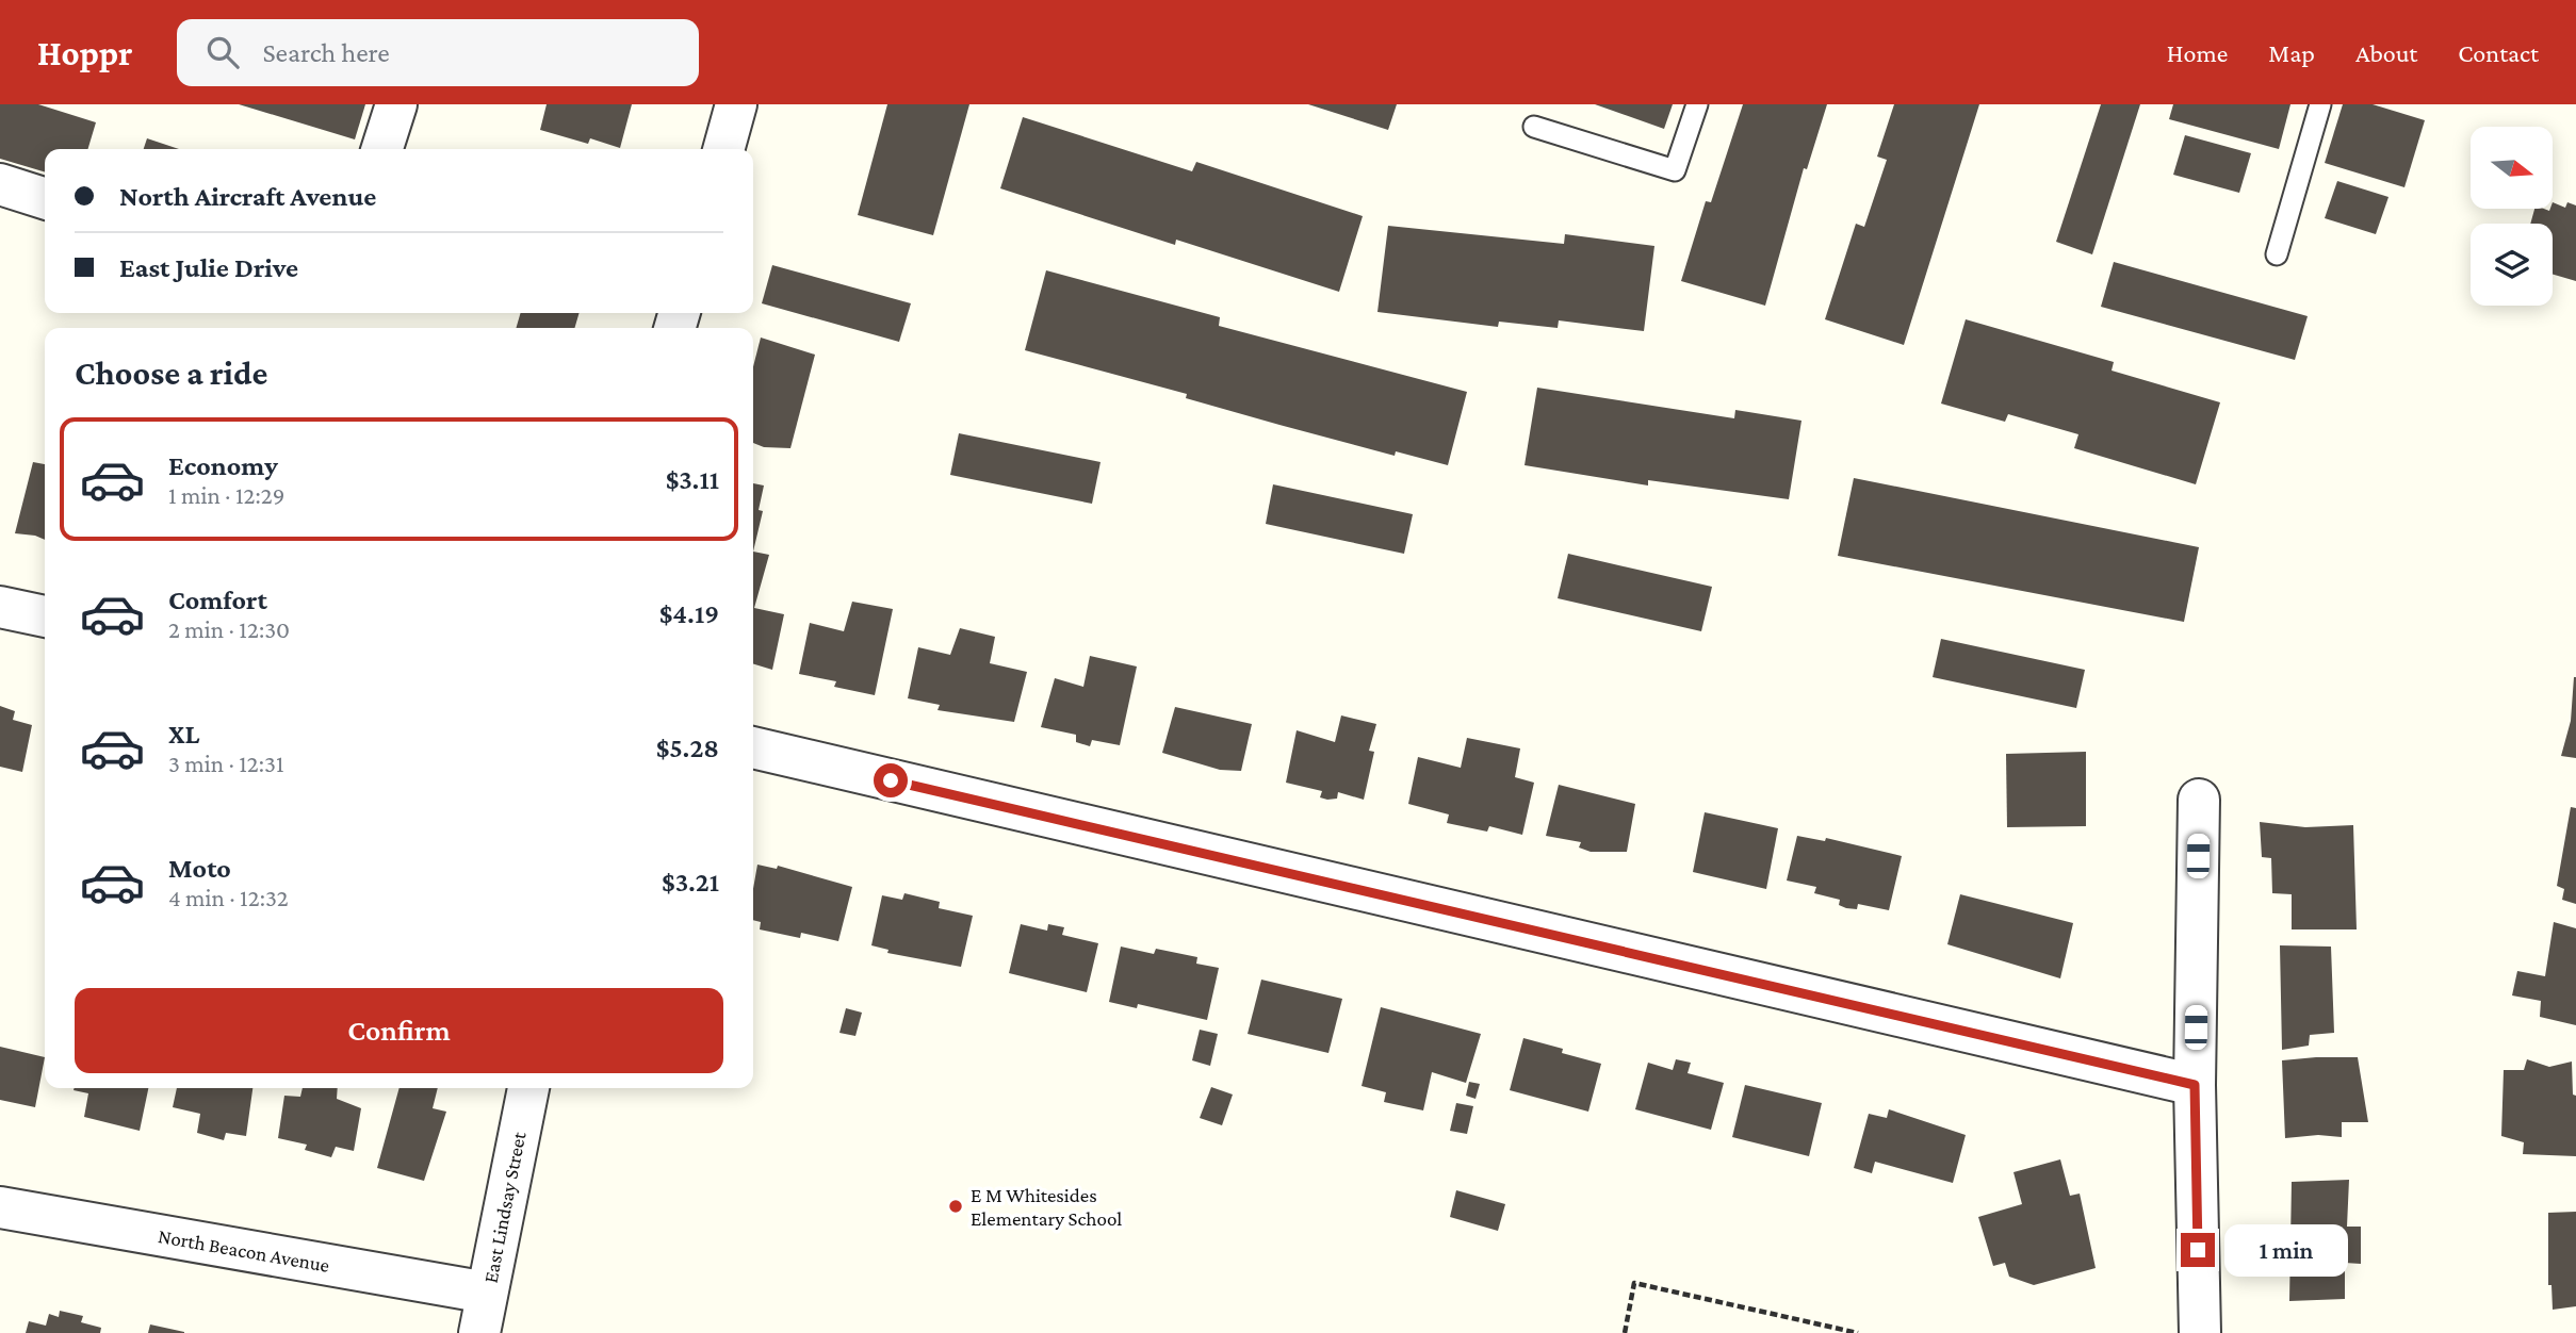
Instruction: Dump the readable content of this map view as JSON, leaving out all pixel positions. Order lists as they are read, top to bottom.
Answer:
{
  "streets": {
    "street": ["East Lindsay Street", "North Beacon Avenue"]
  },
  "crossings": [
    ["East Lindsay Street", "North Beacon Avenue"]
  ],
  "places": ["E M Whitesides Elementary School"],
  "north": "right",
  "page": {
    "header": "Hoppr",
    "search": "Search here",
    "nav": [
      "Home",
      "Map",
      "About",
      "Contact"
    ],
    "banner": ["North Aircraft Avenue", "East Julie Drive"],
    "heading": "Choose a ride",
    "list": [
      {
        "name": "Economy",
        "note": "1 min · 12:29",
        "value": "$3.11"
      },
      {
        "name": "Comfort",
        "note": "2 min · 12:30",
        "value": "$4.19"
      },
      {
        "name": "XL",
        "note": "3 min · 12:31",
        "value": "$5.28"
      },
      {
        "name": "Moto",
        "note": "4 min · 12:32",
        "value": "$3.21"
      }
    ],
    "buttons": "Confirm",
    "bubble": "1 min"
  }
}
